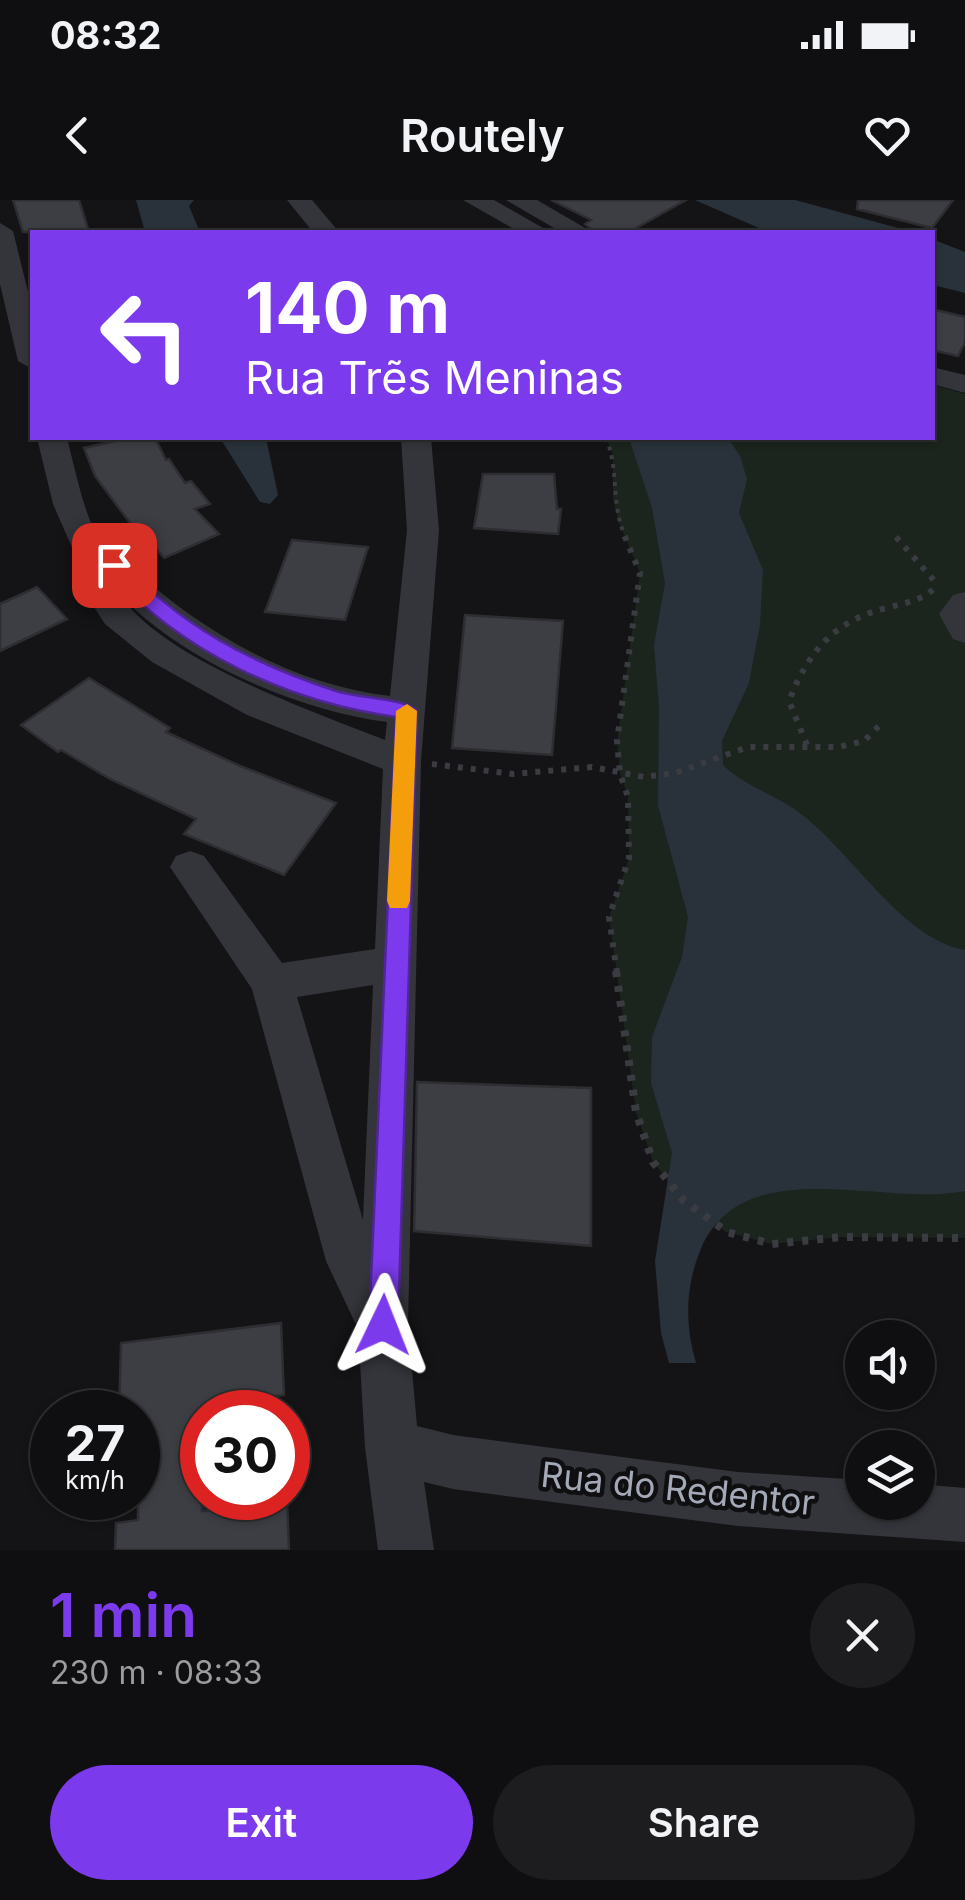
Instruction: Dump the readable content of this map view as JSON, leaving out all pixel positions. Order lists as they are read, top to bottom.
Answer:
{
  "streets": {
    "street": ["Rua do Redentor"]
  },
  "page": {
    "status": "08:32",
    "header": "Routely",
    "turn": ["140 m", "Rua Trẽs Meninas"],
    "speed": "27 km/h",
    "limit": "30",
    "heading": ["1 min", "230 m · 08:33"],
    "buttons": ["Exit", "Share"]
  }
}
